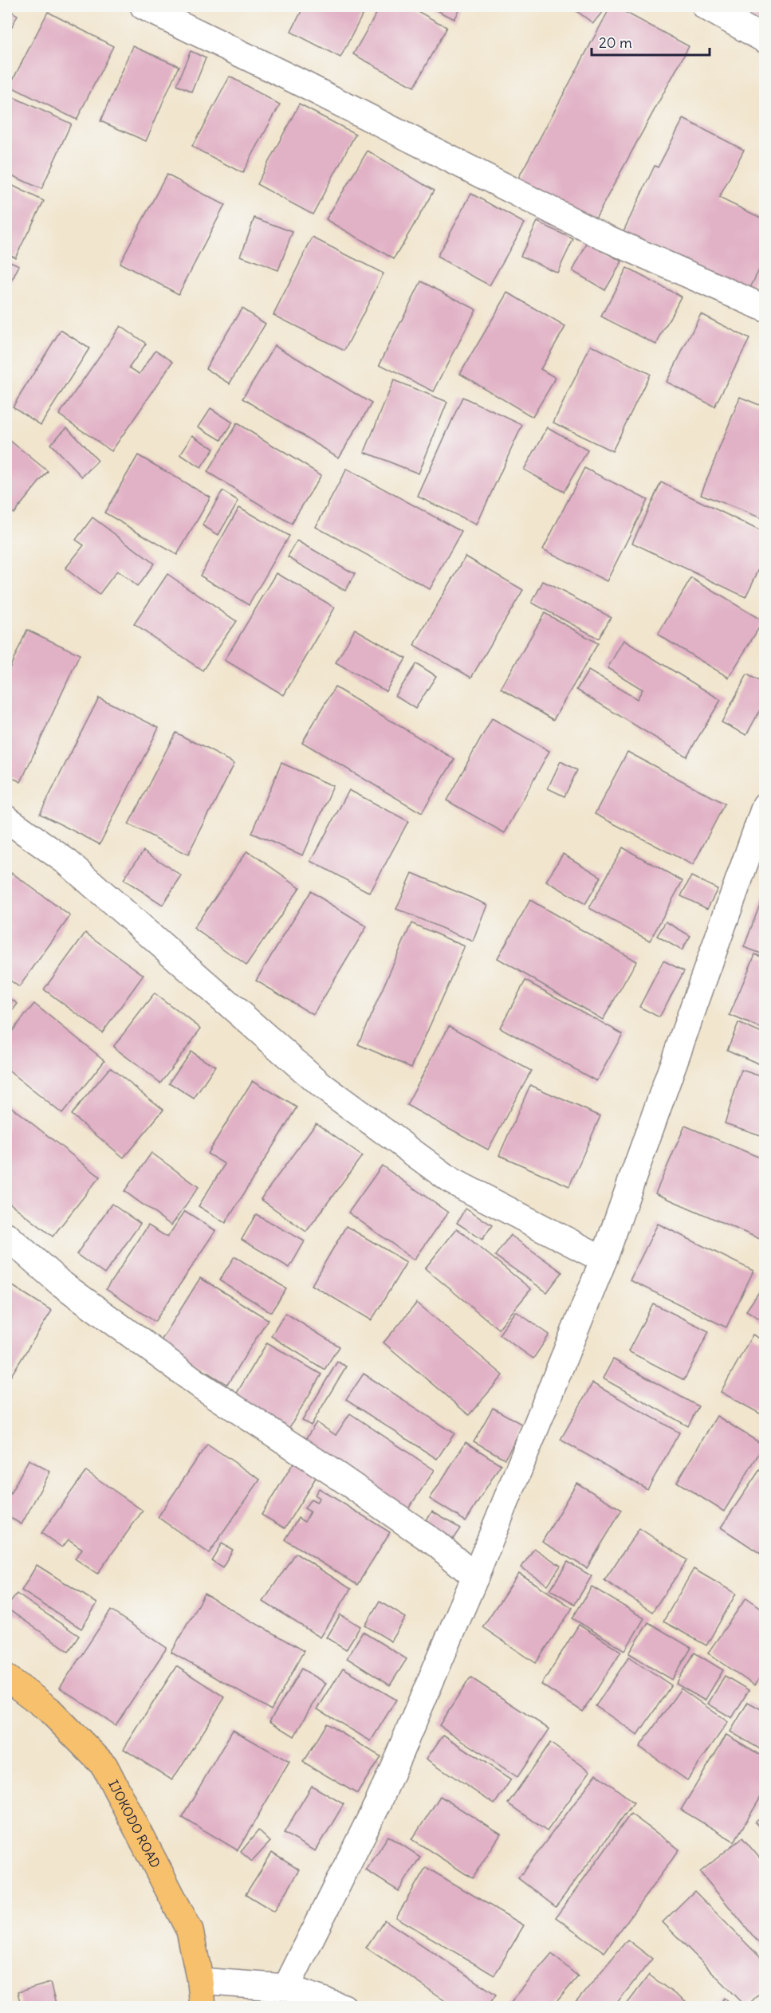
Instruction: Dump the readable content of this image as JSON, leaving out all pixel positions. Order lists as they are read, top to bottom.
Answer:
{
  "streets": {
    "main road": ["IJOKODO ROAD"]
  },
  "scale_bar": "20 m"
}
